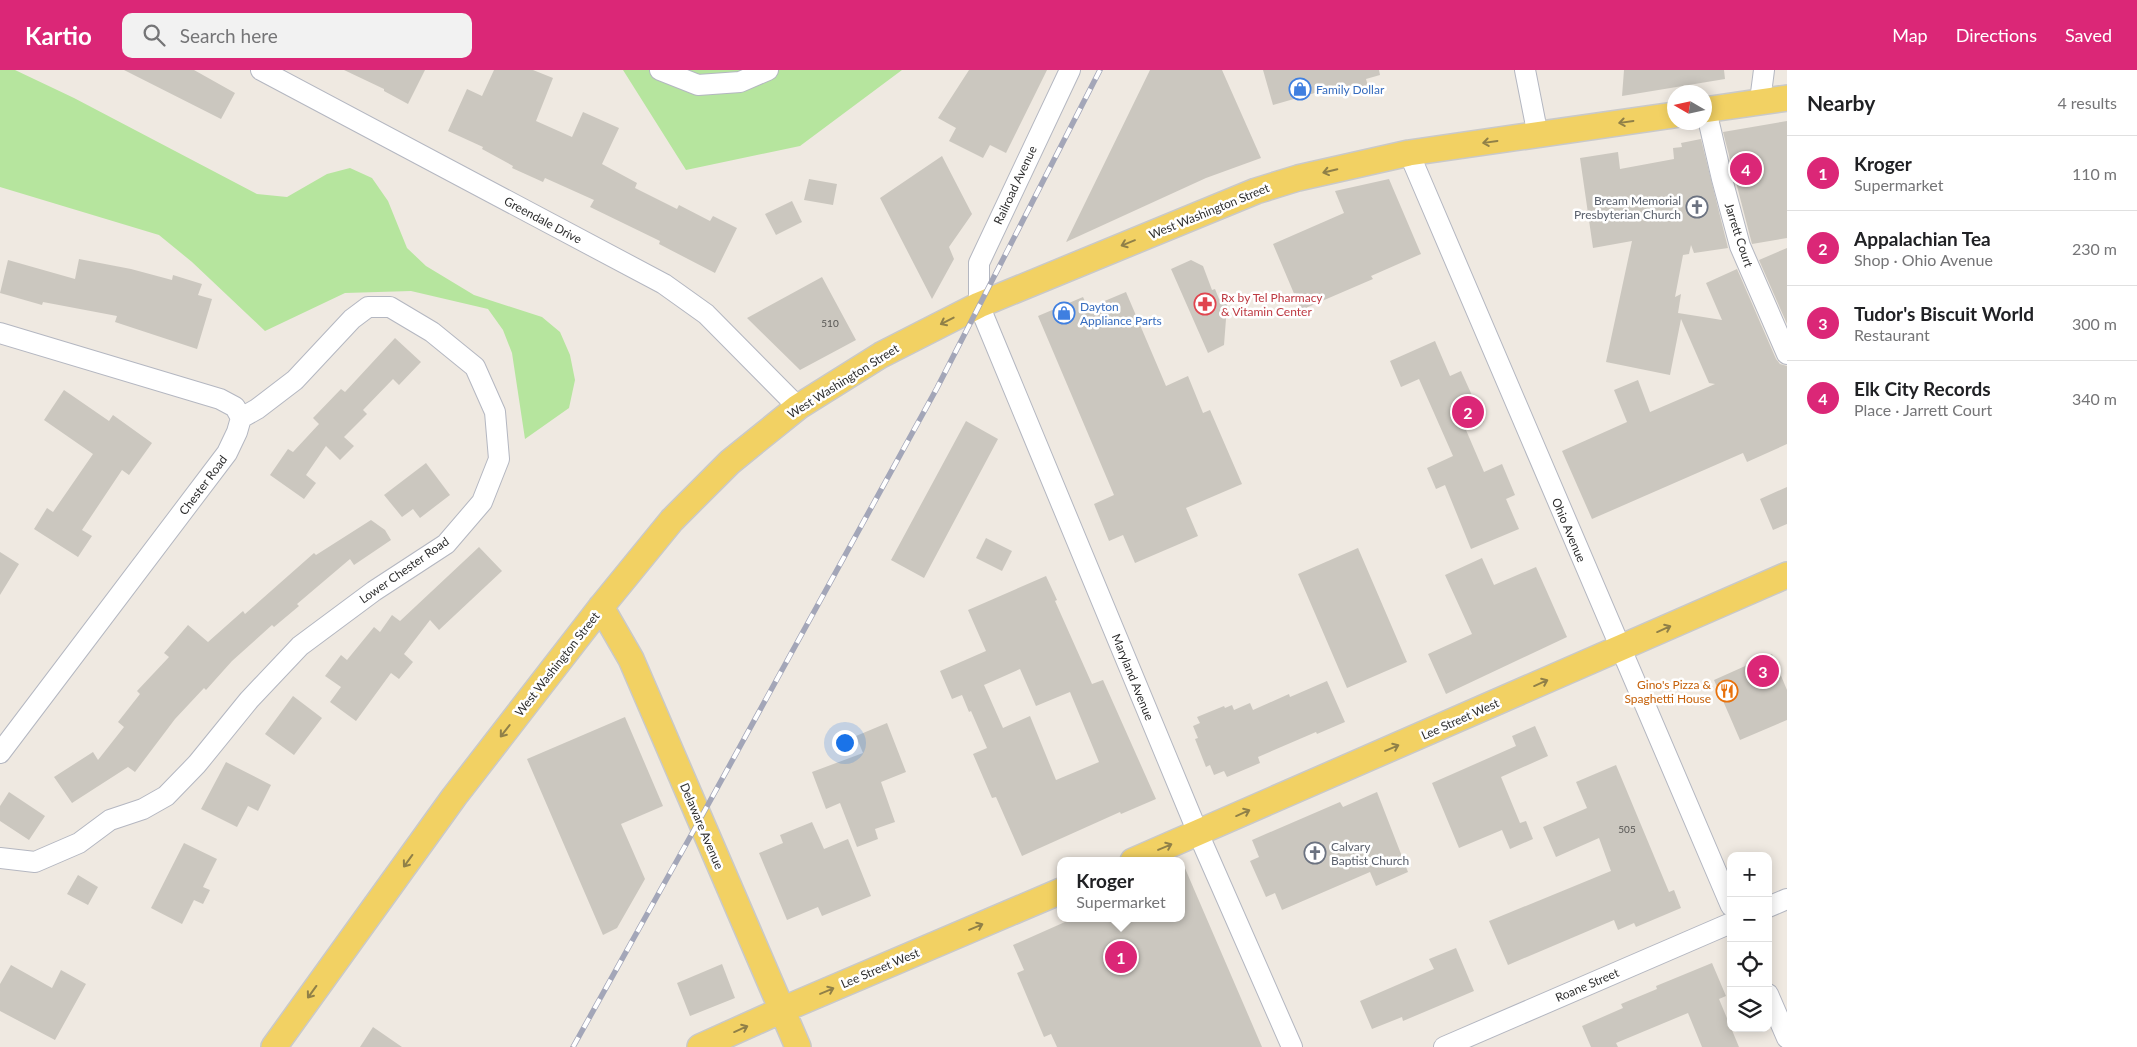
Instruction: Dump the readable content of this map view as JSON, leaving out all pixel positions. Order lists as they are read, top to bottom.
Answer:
{
  "streets": {
    "main road": ["West Washington Street", "Lee Street West", "Delaware Avenue"],
    "street": [
      "Railroad Avenue",
      "Greendale Drive",
      "Jarrett Court",
      "Chester Road",
      "Ohio Avenue",
      "Lower Chester Road",
      "Maryland Avenue",
      "Roane Street"
    ]
  },
  "crossings": [
    ["Railroad Avenue", "West Washington Street"],
    ["Railroad Avenue", "Maryland Avenue"],
    ["West Washington Street", "Greendale Drive"],
    ["West Washington Street", "Ohio Avenue"],
    ["West Washington Street", "Maryland Avenue"],
    ["West Washington Street", "Delaware Avenue"],
    ["Chester Road", "Lower Chester Road"],
    ["Ohio Avenue", "Lee Street West"],
    ["Maryland Avenue", "Lee Street West"],
    ["Lee Street West", "Delaware Avenue"]
  ],
  "one_way": ["West Washington Street", "Lee Street West"],
  "places": {
    "shop": ["Family Dollar", "Dayton Appliance Parts"],
    "church": ["Bream Memorial Presbyterian Church", "Calvary Baptist Church"],
    "pharmacy": ["Rx by Tel Pharmacy & Vitamin Center"],
    "restaurant": ["Gino's Pizza & Spaghetti House"]
  },
  "house_numbers": ["510", "505"],
  "north": "left",
  "page": {
    "header": "Kartio",
    "search": "Search here",
    "nav": ["Map", "Directions", "Saved"],
    "heading": ["Nearby", "4 results"],
    "list": [
      {
        "mark": "1",
        "name": "Kroger",
        "note": "Supermarket",
        "value": "110 m"
      },
      {
        "mark": "2",
        "name": "Appalachian Tea",
        "note": "Shop · Ohio Avenue",
        "value": "230 m"
      },
      {
        "mark": "3",
        "name": "Tudor's Biscuit World",
        "note": "Restaurant",
        "value": "300 m"
      },
      {
        "mark": "4",
        "name": "Elk City Records",
        "note": "Place · Jarrett Court",
        "value": "340 m"
      }
    ],
    "pins": [
      "4",
      "2",
      "3",
      "1"
    ],
    "map_buttons": ["+", "−"],
    "popup": ["Kroger", "Supermarket"]
  }
}
